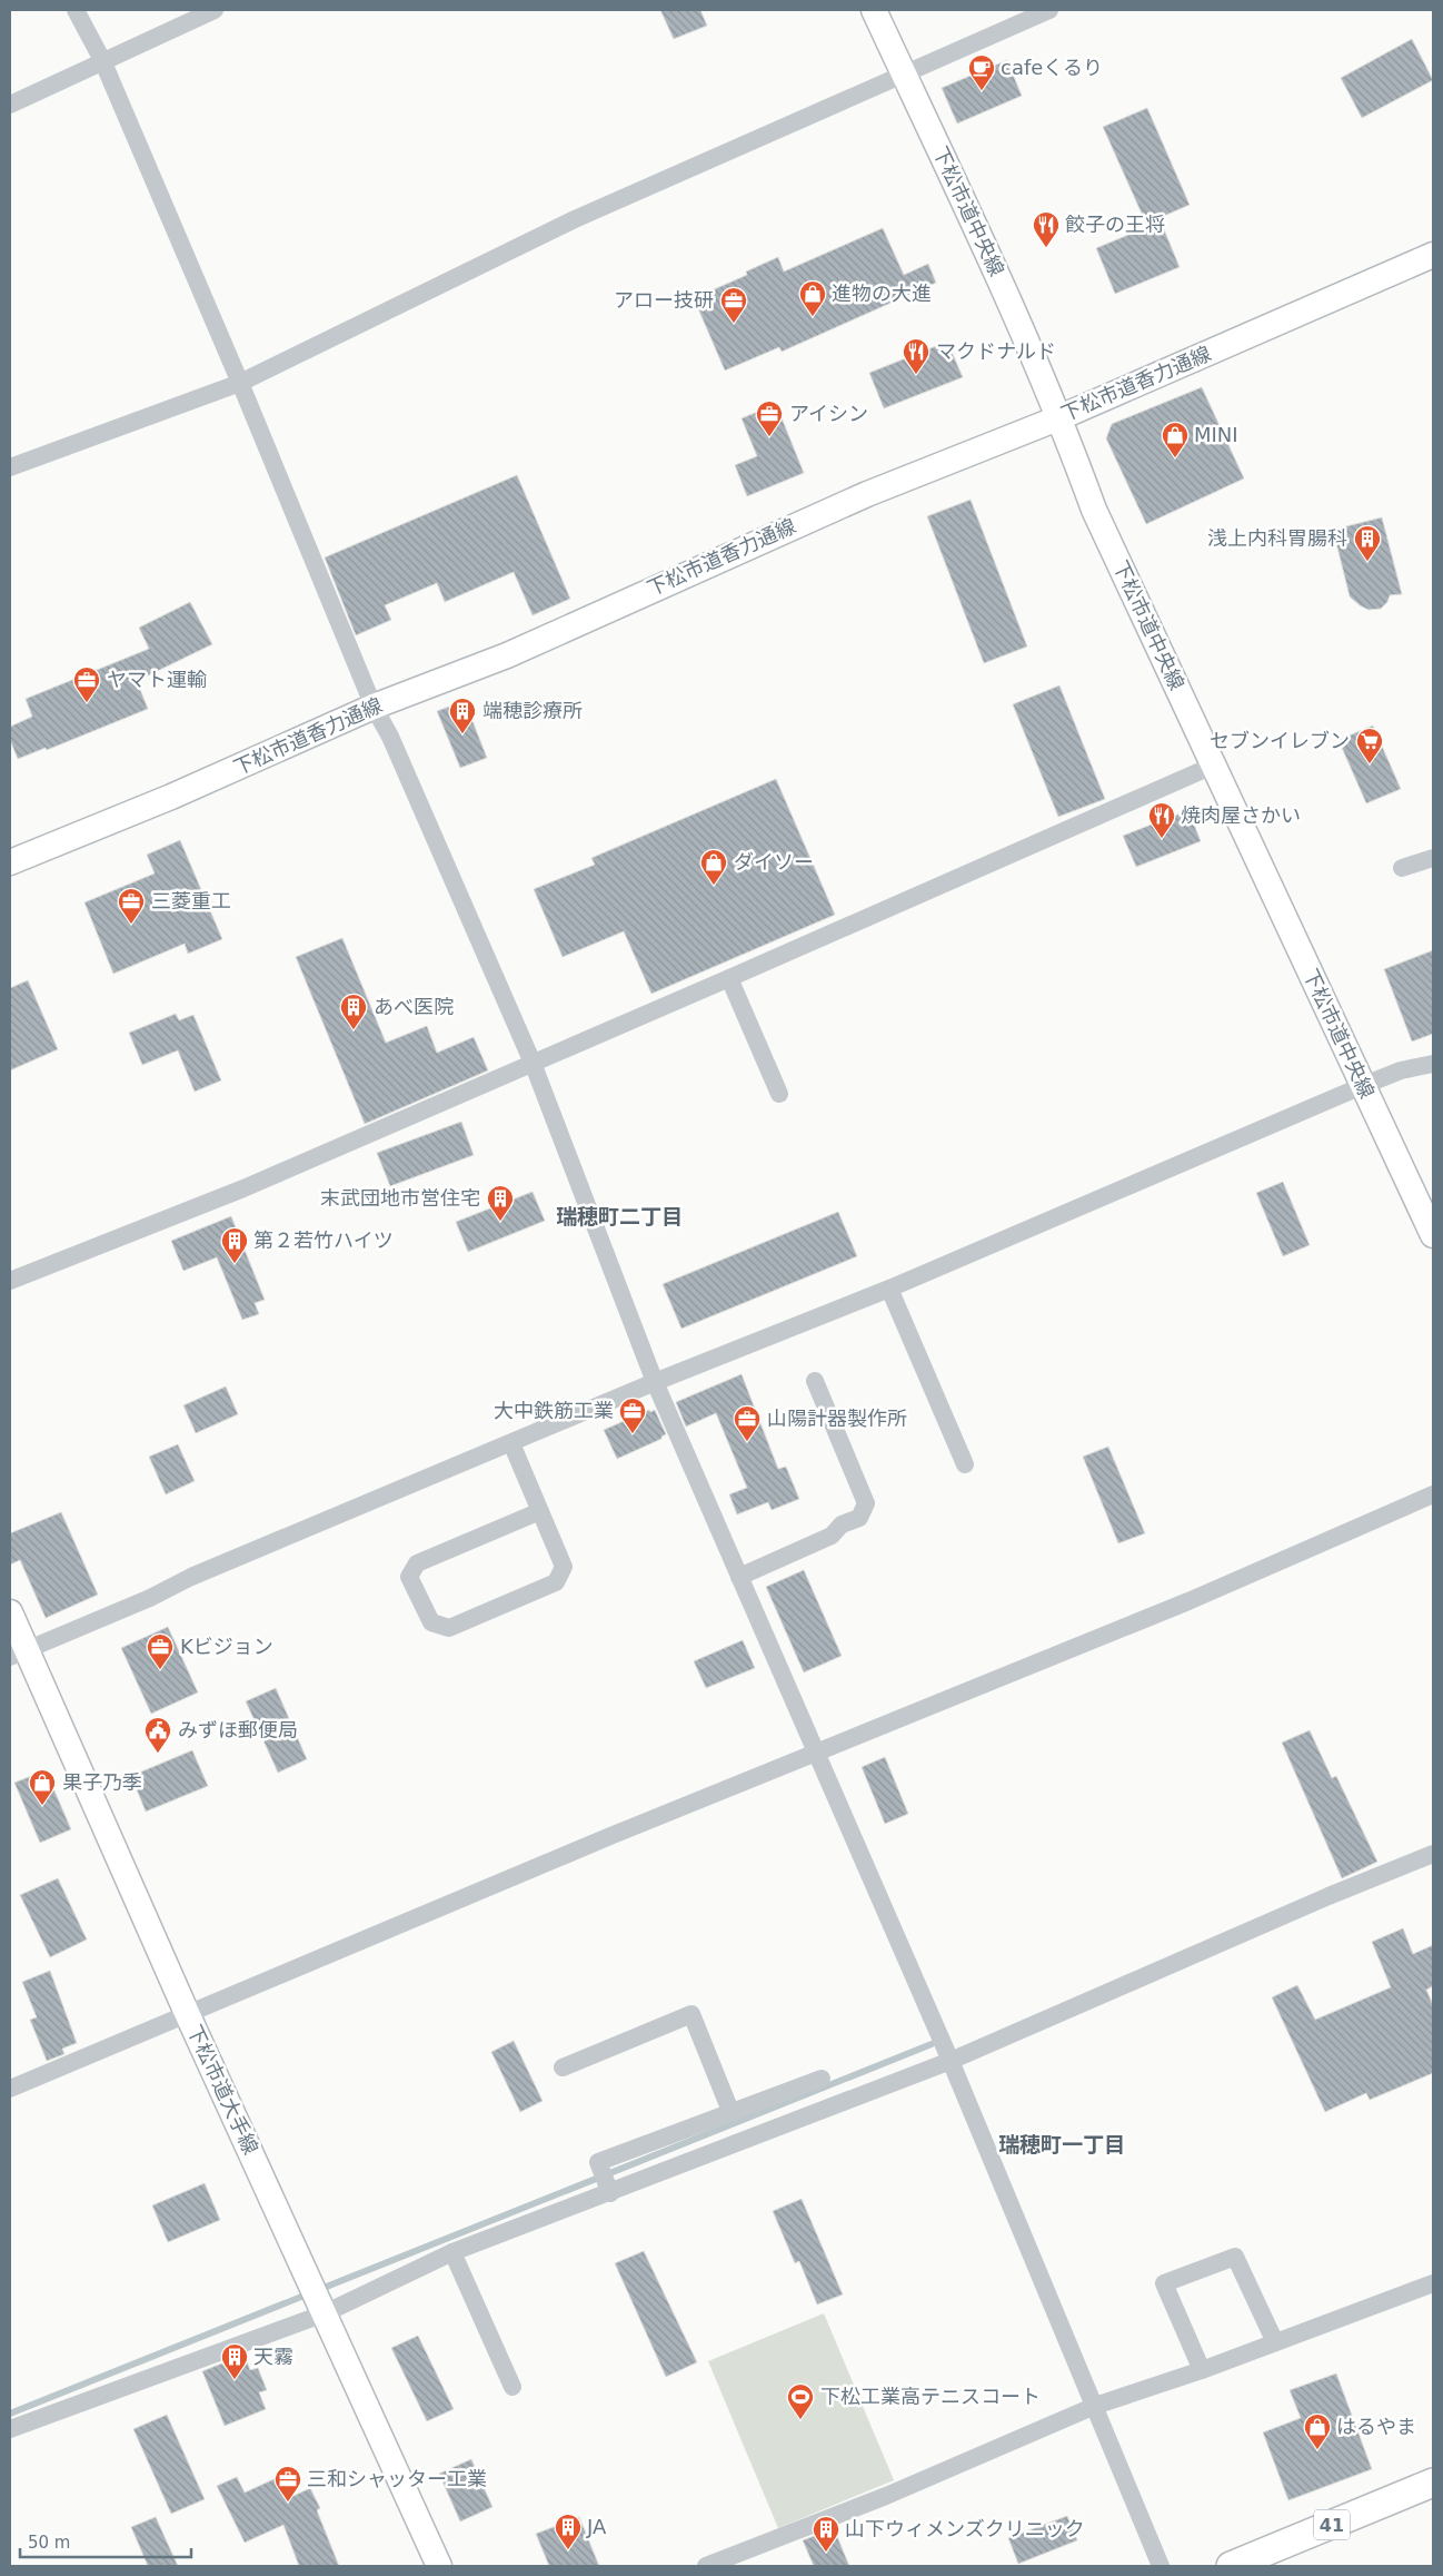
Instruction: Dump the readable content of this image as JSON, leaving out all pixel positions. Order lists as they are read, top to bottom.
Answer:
{
  "streets": {
    "main road": ["41"],
    "street": ["下松市道中央線", "下松市道香力通線", "下松市道大手線"]
  },
  "crossings": [
    ["下松市道中央線", "下松市道香力通線"]
  ],
  "districts": ["瑞穂町二丁目", "瑞穂町一丁目"],
  "places": {
    "cafe": ["cafeくるり"],
    "restaurant": ["餃子の王将", "マクドナルド", "焼肉屋さかい"],
    "shop": [
      "進物の大進",
      "MINI",
      "ダイソー",
      "果子乃季",
      "はるやま"
    ],
    "office": [
      "アロー技研",
      "アイシン",
      "ヤマト運輸",
      "三菱重工",
      "大中鉄筋工業",
      "山陽計器製作所",
      "Kビジョン",
      "三和シャッター工業"
    ],
    "building": [
      "浅上内科胃腸科",
      "端穂診療所",
      "あべ医院",
      "末武団地市営住宅",
      "第２若竹ハイツ",
      "天霧",
      "JA",
      "山下ウィメンズクリニック"
    ],
    "supermarket": ["セブンイレブン"],
    "public building": ["みずほ郵便局"],
    "sports": ["下松工業高テニスコート"]
  },
  "scale_bar": "50 m"
}
